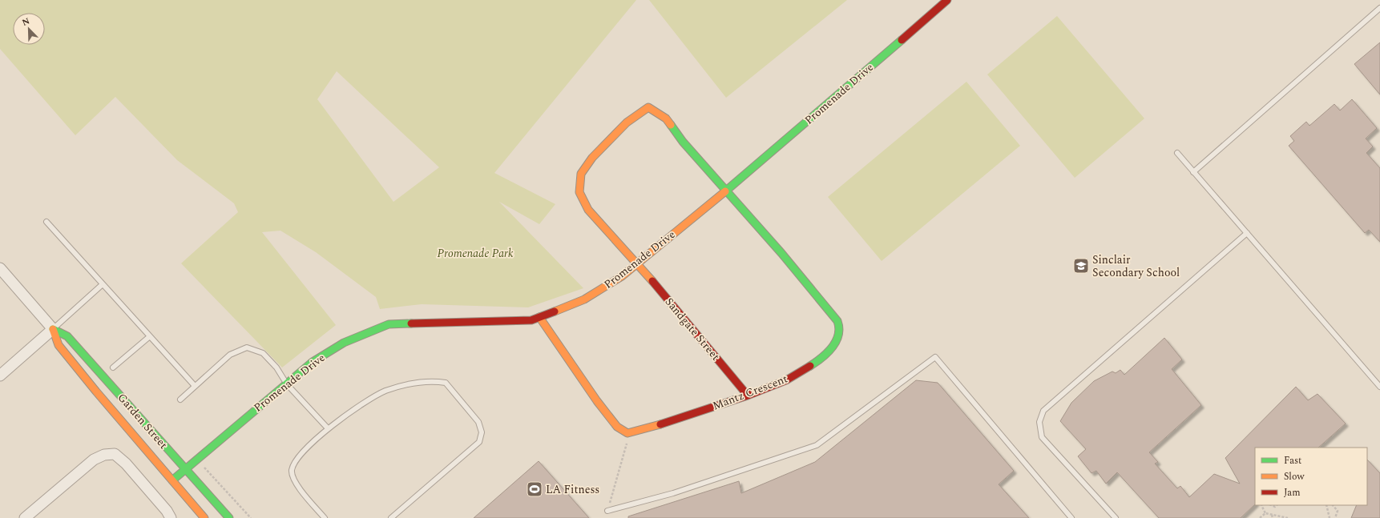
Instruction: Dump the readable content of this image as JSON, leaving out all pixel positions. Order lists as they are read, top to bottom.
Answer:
{
  "streets": {
    "street": [
      "Promenade Drive",
      "Sandgate Street",
      "Mantz Crescent",
      "Garden Street"
    ]
  },
  "crossings": [
    ["Promenade Drive", "Sandgate Street"],
    ["Promenade Drive", "Mantz Crescent"],
    ["Promenade Drive", "Garden Street"],
    ["Sandgate Street", "Mantz Crescent"]
  ],
  "parks": ["Promenade Park"],
  "places": {
    "school or university": ["Sinclair Secondary School"],
    "sports": ["LA Fitness"]
  },
  "legend": ["Fast", "Slow", "Jam"],
  "north": "top left"
}
